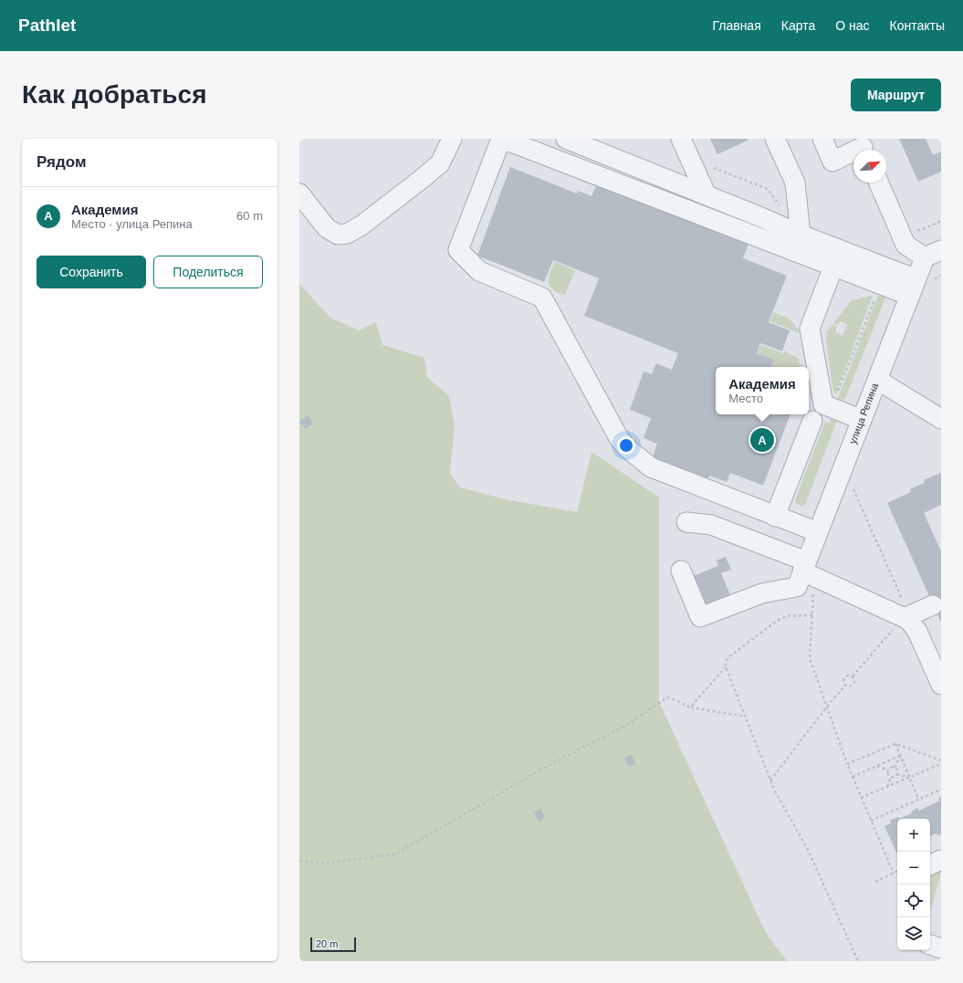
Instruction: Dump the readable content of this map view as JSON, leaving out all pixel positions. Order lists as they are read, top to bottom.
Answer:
{
  "streets": {
    "street": ["улица Репина"]
  },
  "scale_bar": "20 m",
  "north": "top right",
  "page": {
    "header": "Pathlet",
    "nav": [
      "Главная",
      "Карта",
      "О нас",
      "Контакты"
    ],
    "buttons": [
      "Маршрут",
      ["Сохранить", "Поделиться"]
    ],
    "title": "Как добраться",
    "heading": "Рядом",
    "list": [
      {
        "mark": "A",
        "name": "Академия",
        "note": "Место · улица Репина",
        "value": "60 m"
      }
    ],
    "popup": ["Академия", "Место"],
    "pins": "A",
    "map_buttons": ["+", "−"],
    "scale": "20 m"
  }
}
